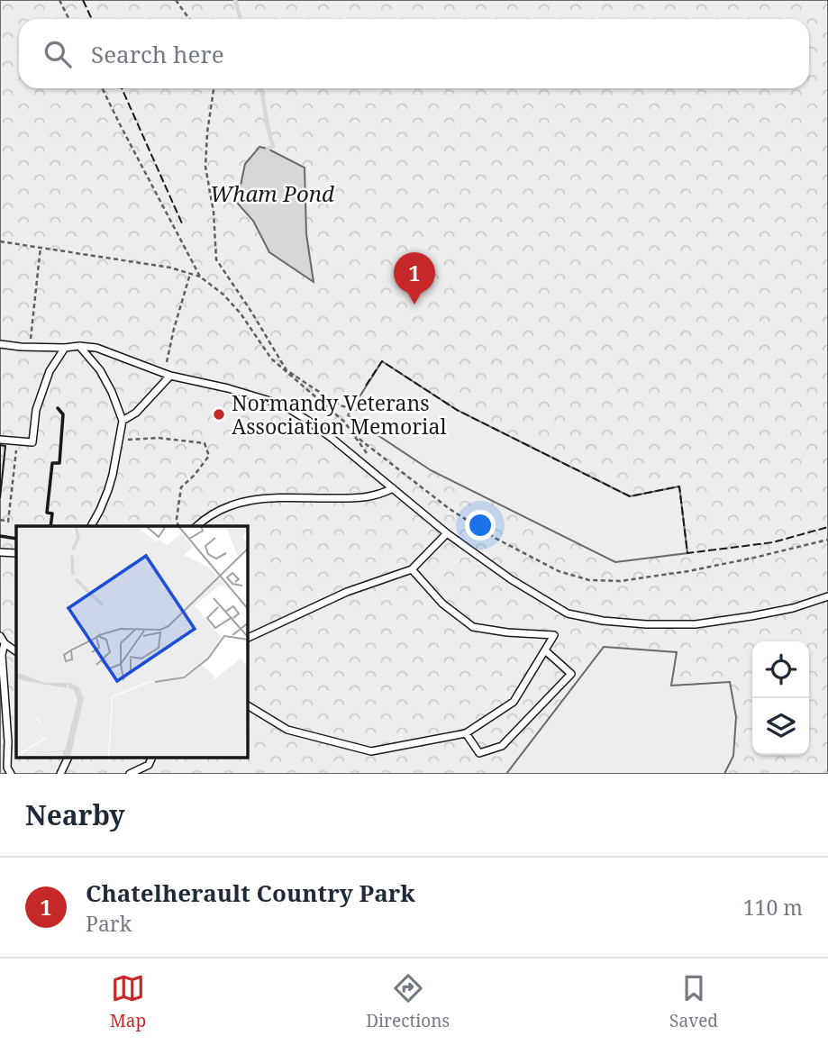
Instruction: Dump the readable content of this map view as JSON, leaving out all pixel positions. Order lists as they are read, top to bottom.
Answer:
{
  "water": ["Wham Pond"],
  "places": ["Normandy Veterans Association Memorial"],
  "page": {
    "search": "Search here",
    "pins": "1",
    "heading": "Nearby",
    "list": [
      {
        "mark": "1",
        "name": "Chatelherault Country Park",
        "note": "Park",
        "value": "110 m"
      }
    ],
    "nav": ["Map", "Directions", "Saved"]
  }
}
